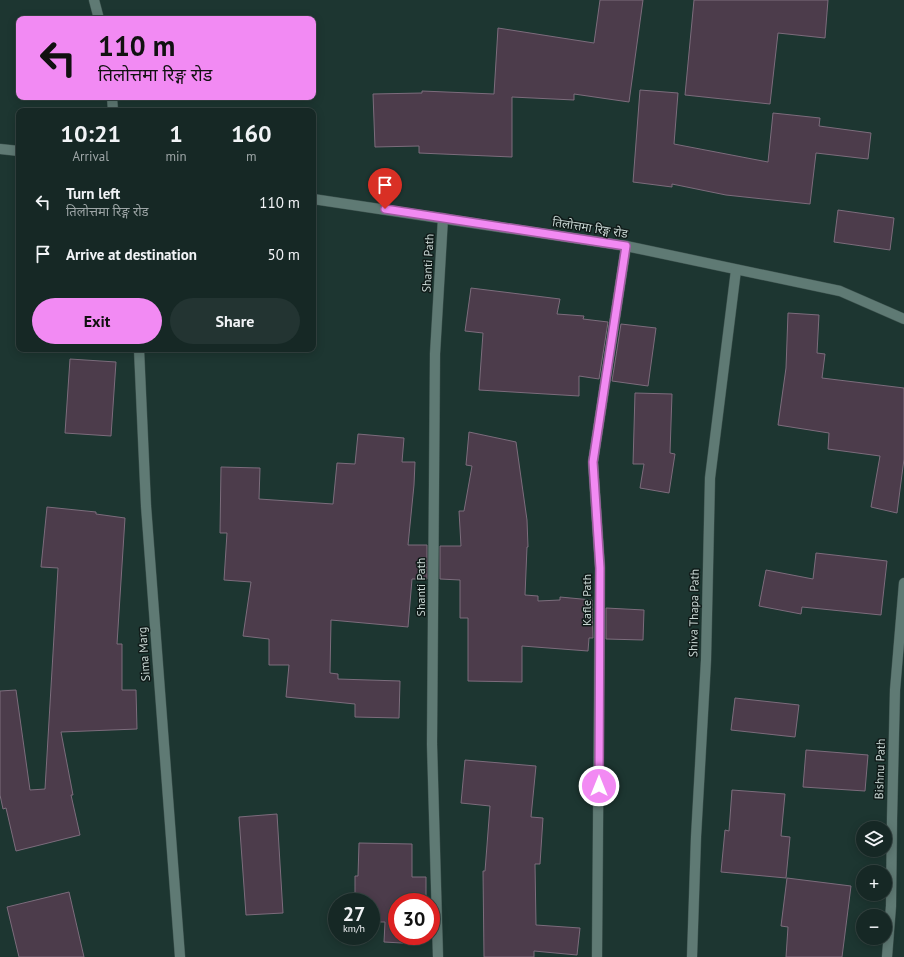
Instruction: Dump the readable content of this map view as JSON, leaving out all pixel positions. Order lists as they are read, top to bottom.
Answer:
{
  "streets": {
    "street": [
      "तिलोत्तमा रिङ्ग रोड",
      "Shanti Path",
      "Kafle Path",
      "Shiva Thapa Path",
      "Sima Marg",
      "Bishnu Path"
    ]
  },
  "crossings": [
    ["तिलोत्तमा रिङ्ग रोड", "Shanti Path"],
    ["तिलोत्तमा रिङ्ग रोड", "Kafle Path"],
    ["तिलोत्तमा रिङ्ग रोड", "Shiva Thapa Path"]
  ],
  "page": {
    "turn": ["110 m", "तिलोत्तमा रिङ्ग रोड"],
    "eta": [
      "10:21",
      "Arrival",
      "1",
      "min",
      "160",
      "m"
    ],
    "list": [
      {
        "name": "Turn left",
        "note": "तिलोत्तमा रिङ्ग रोड",
        "value": "110 m"
      },
      {
        "name": "Arrive at destination",
        "value": "50 m"
      }
    ],
    "buttons": ["Exit", "Share"],
    "map_buttons": ["+", "−"],
    "speed": "27 km/h",
    "limit": "30"
  }
}
